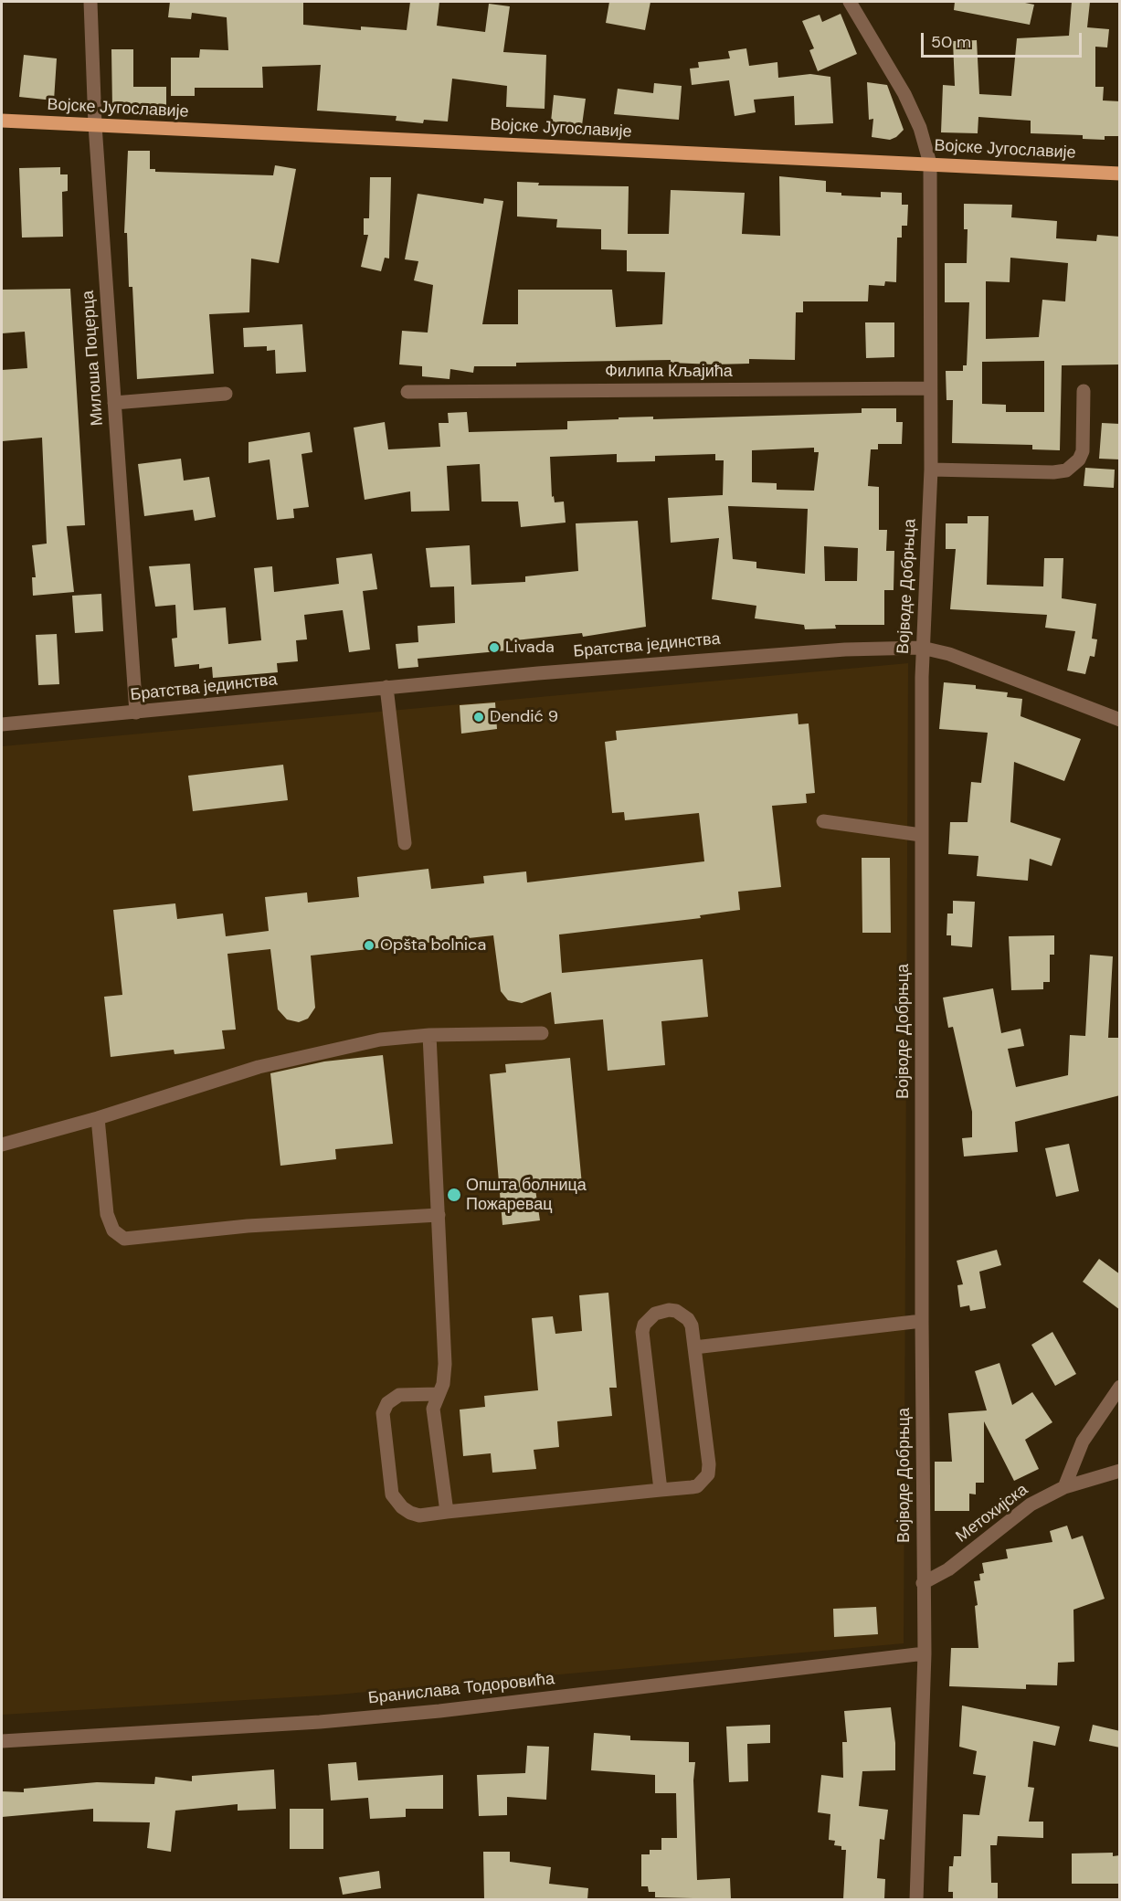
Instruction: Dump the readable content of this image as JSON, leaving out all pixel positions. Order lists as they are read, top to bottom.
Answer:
{
  "streets": {
    "main road": ["Војске Југославије"],
    "street": [
      "Милоша Поцерца",
      "Филипа Кљајића",
      "Војводе Добрњца",
      "Братства јединства",
      "Метохијска",
      "Бранислава Тодоровића"
    ]
  },
  "crossings": [
    ["Војске Југославије", "Милоша Поцерца"],
    ["Војске Југославије", "Војводе Добрњца"],
    ["Милоша Поцерца", "Братства јединства"],
    ["Филипа Кљајића", "Војводе Добрњца"],
    ["Војводе Добрњца", "Братства јединства"],
    ["Војводе Добрњца", "Метохијска"],
    ["Војводе Добрњца", "Бранислава Тодоровића"]
  ],
  "places": [
    "Livada",
    "Dendić 9",
    "Opšta bolnica",
    "Општа болница Пожаревац"
  ],
  "scale_bar": "50 m"
}
